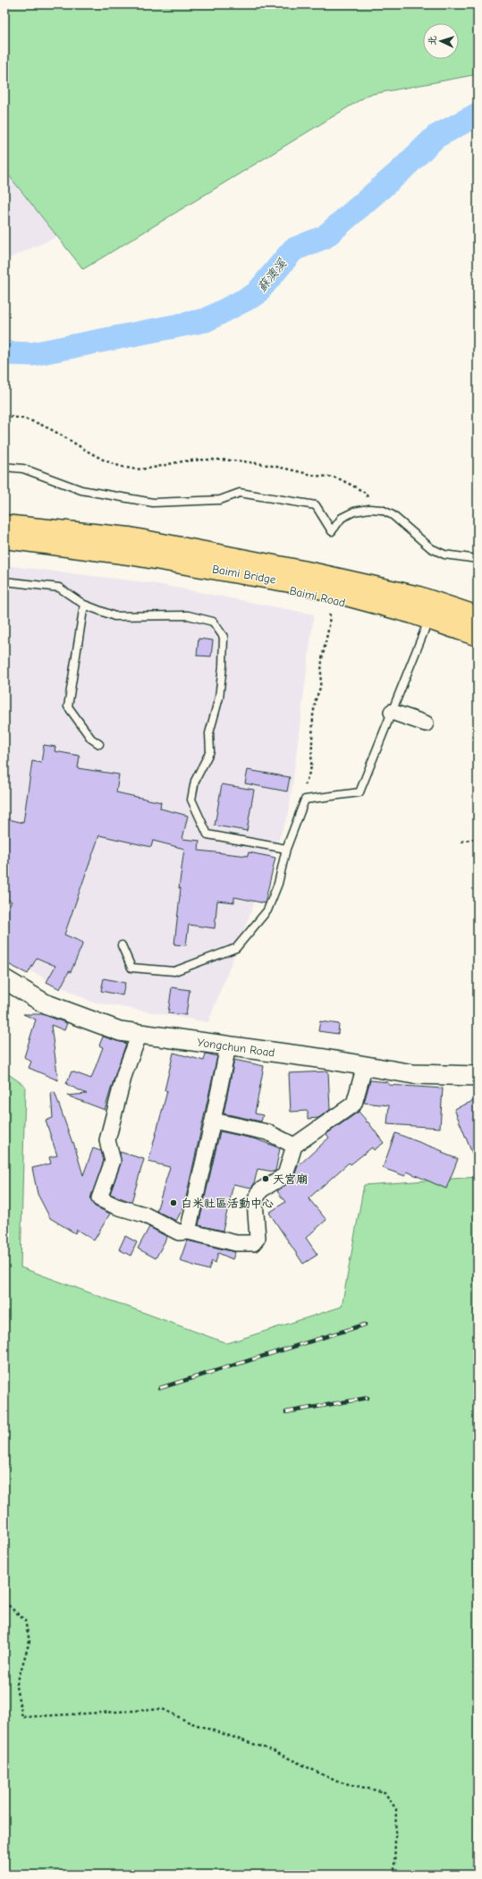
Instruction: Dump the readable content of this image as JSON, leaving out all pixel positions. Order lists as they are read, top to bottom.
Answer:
{
  "streets": {
    "main road": ["Baimi Bridge"],
    "street": ["Baimi Road", "Yongchun Road"]
  },
  "water": ["蘇澳溪"],
  "places": ["天宮廟", "白米社區活動中心"],
  "north": "left"
}
